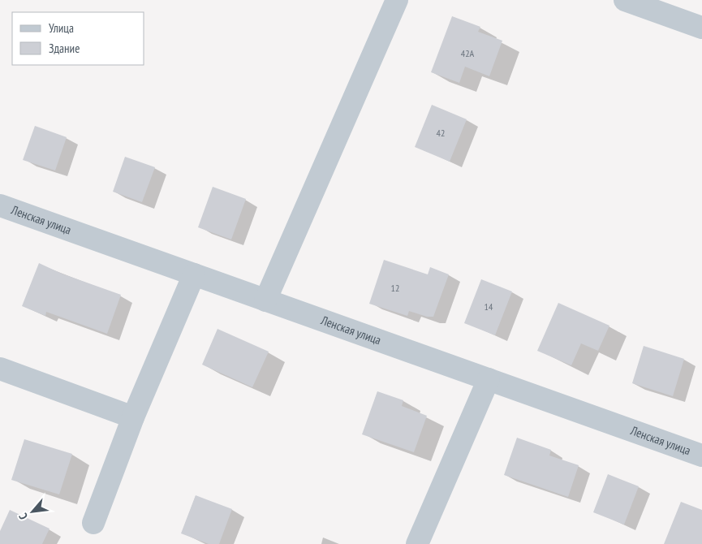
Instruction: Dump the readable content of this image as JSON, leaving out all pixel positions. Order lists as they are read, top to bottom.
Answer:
{
  "streets": {
    "street": ["Ленская улица"]
  },
  "house_numbers": [
    "42А",
    "42",
    "12",
    "14"
  ],
  "legend": ["Улица", "Здание"],
  "north": "bottom left"
}
